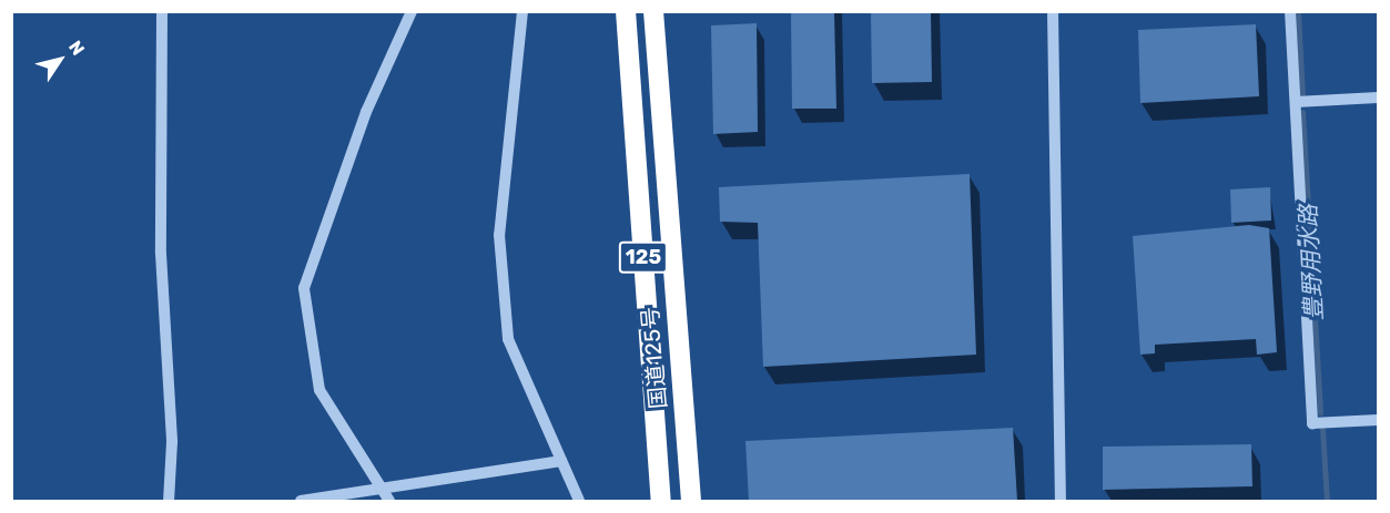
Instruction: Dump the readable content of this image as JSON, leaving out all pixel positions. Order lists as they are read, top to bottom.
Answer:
{
  "streets": {
    "highway": ["125", "国道125号"]
  },
  "water": ["豊野用水路"],
  "north": "top right"
}
